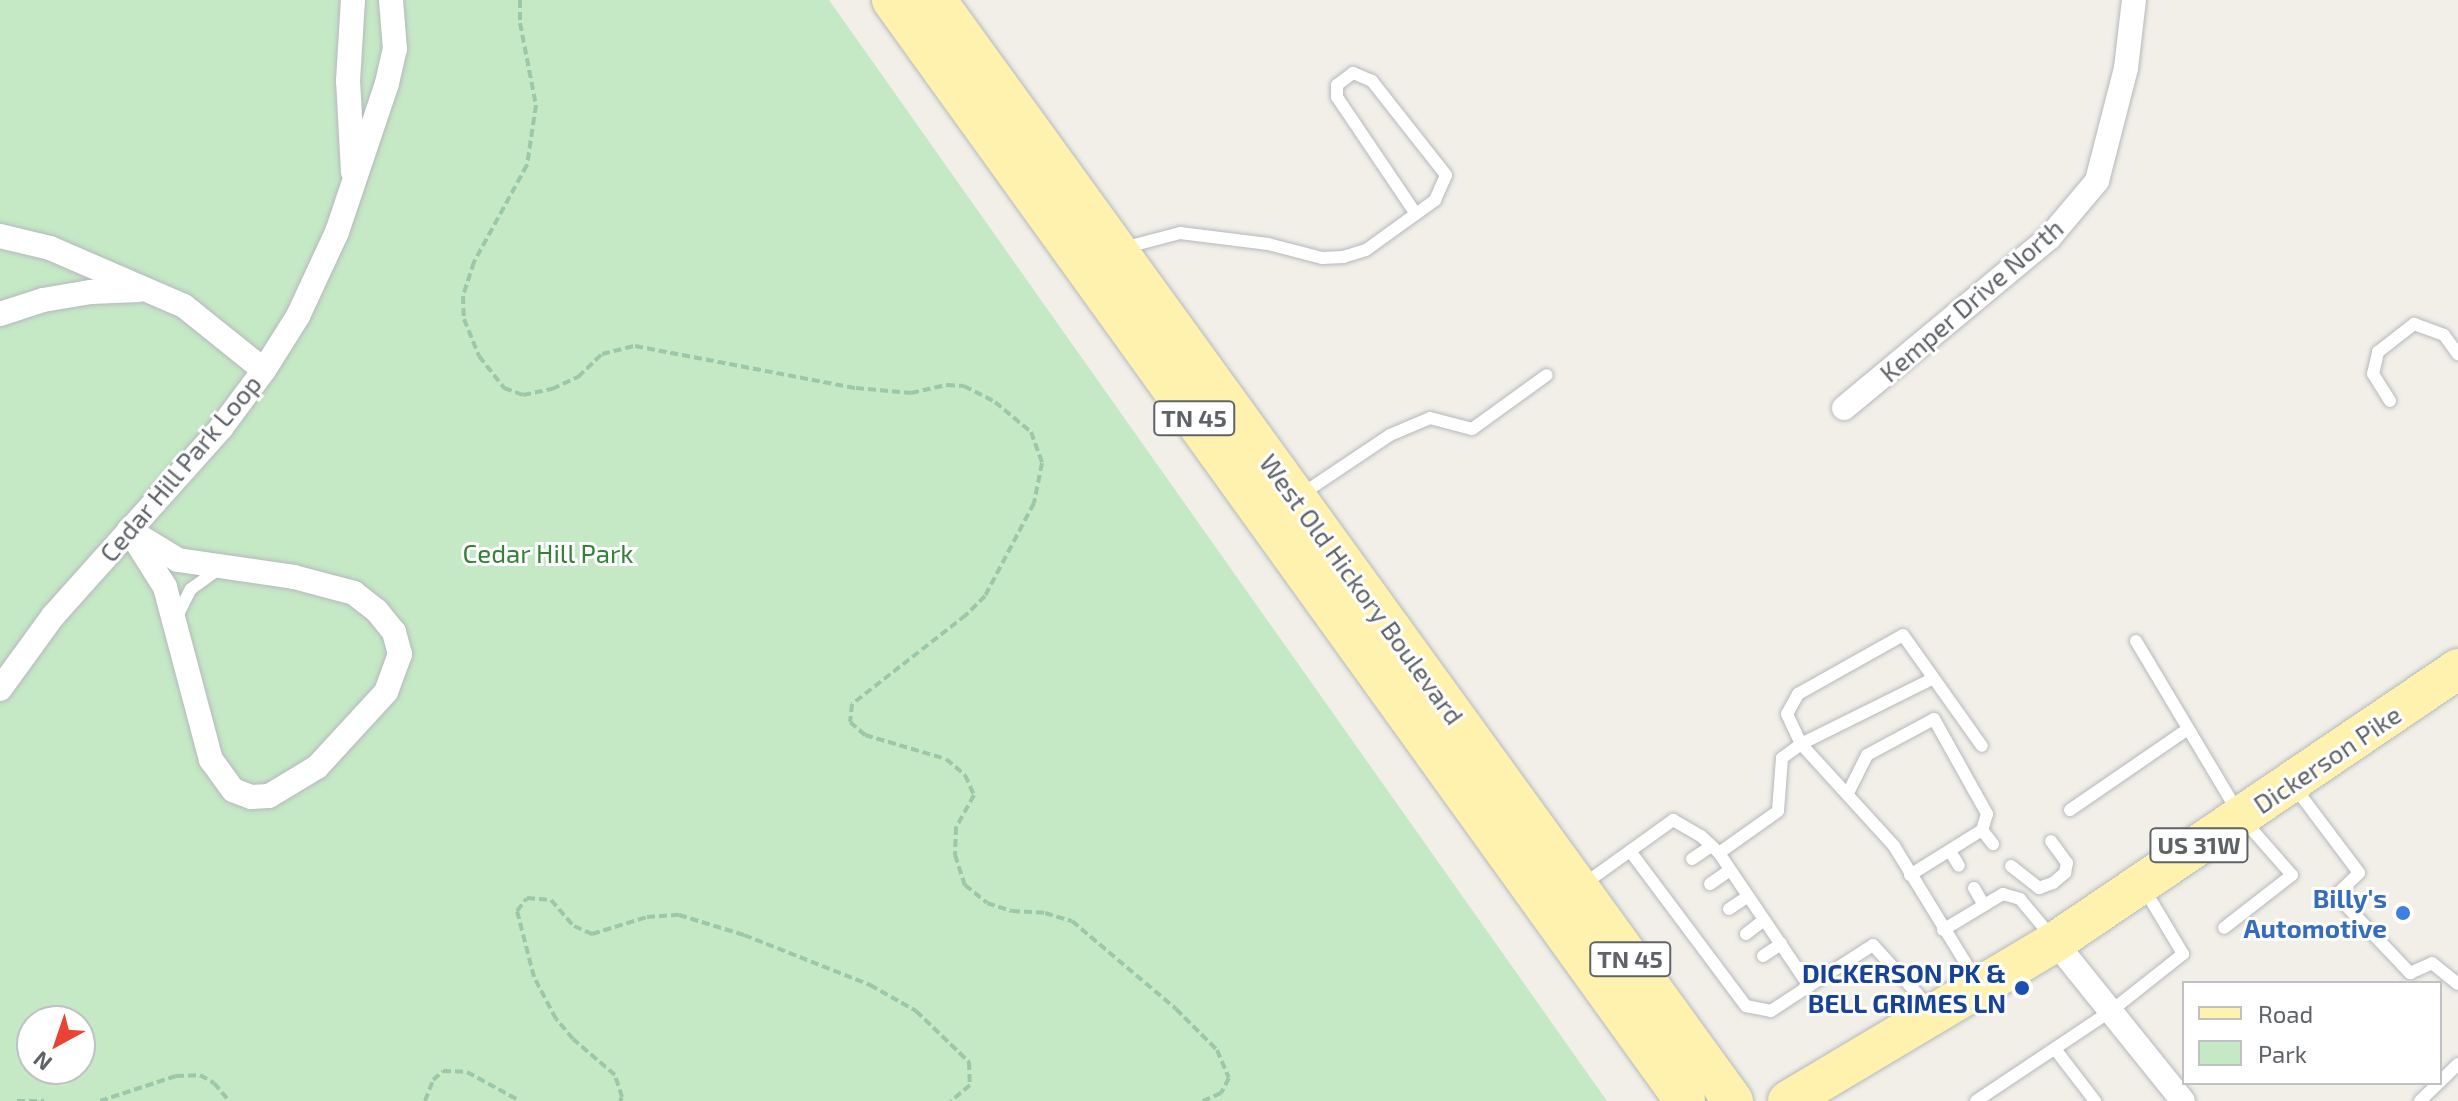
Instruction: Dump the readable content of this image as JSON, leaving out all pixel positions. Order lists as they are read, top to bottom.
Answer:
{
  "streets": {
    "main road": [
      "TN 45",
      "West Old Hickory Boulevard",
      "Dickerson Pike",
      "US 31W"
    ],
    "street": ["Kemper Drive North", "Cedar Hill Park Loop"]
  },
  "parks": ["Cedar Hill Park"],
  "places": ["Billy's Automotive", "DICKERSON PK & BELL GRIMES LN"],
  "legend": ["Road", "Park"],
  "north": "bottom left"
}
